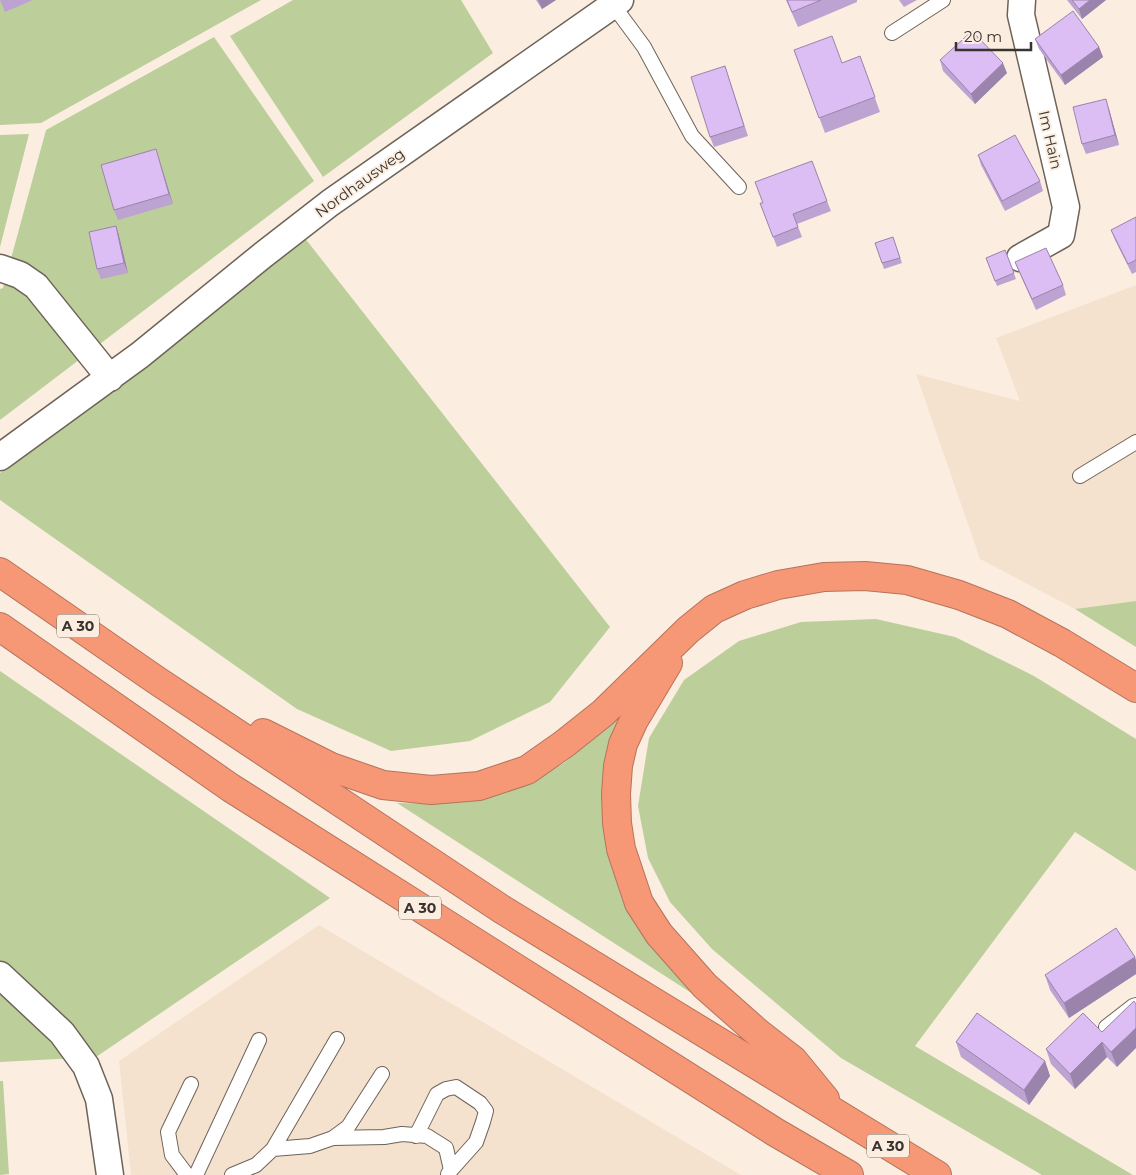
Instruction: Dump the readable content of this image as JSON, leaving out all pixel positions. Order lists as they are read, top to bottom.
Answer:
{
  "streets": {
    "highway": ["A 30"],
    "street": ["Im Hain", "Nordhausweg"]
  },
  "scale_bar": "20 m"
}
